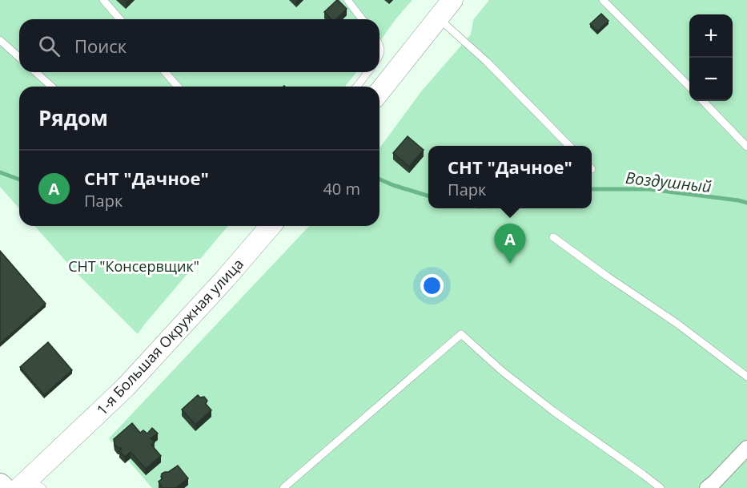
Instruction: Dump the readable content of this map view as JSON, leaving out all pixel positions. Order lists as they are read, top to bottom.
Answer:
{
  "streets": {
    "street": ["1-я Большая Окружная улица"]
  },
  "water": ["Воздушный"],
  "parks": ["СНТ \"Консервщик\""],
  "page": {
    "map_buttons": ["+", "−"],
    "search": "Поиск",
    "heading": "Рядом",
    "popup": ["СНТ \"Дачное\"", "Парк"],
    "list": [
      {
        "mark": "A",
        "name": "СНТ \"Дачное\"",
        "note": "Парк",
        "value": "40 m"
      }
    ],
    "pins": "A"
  }
}
